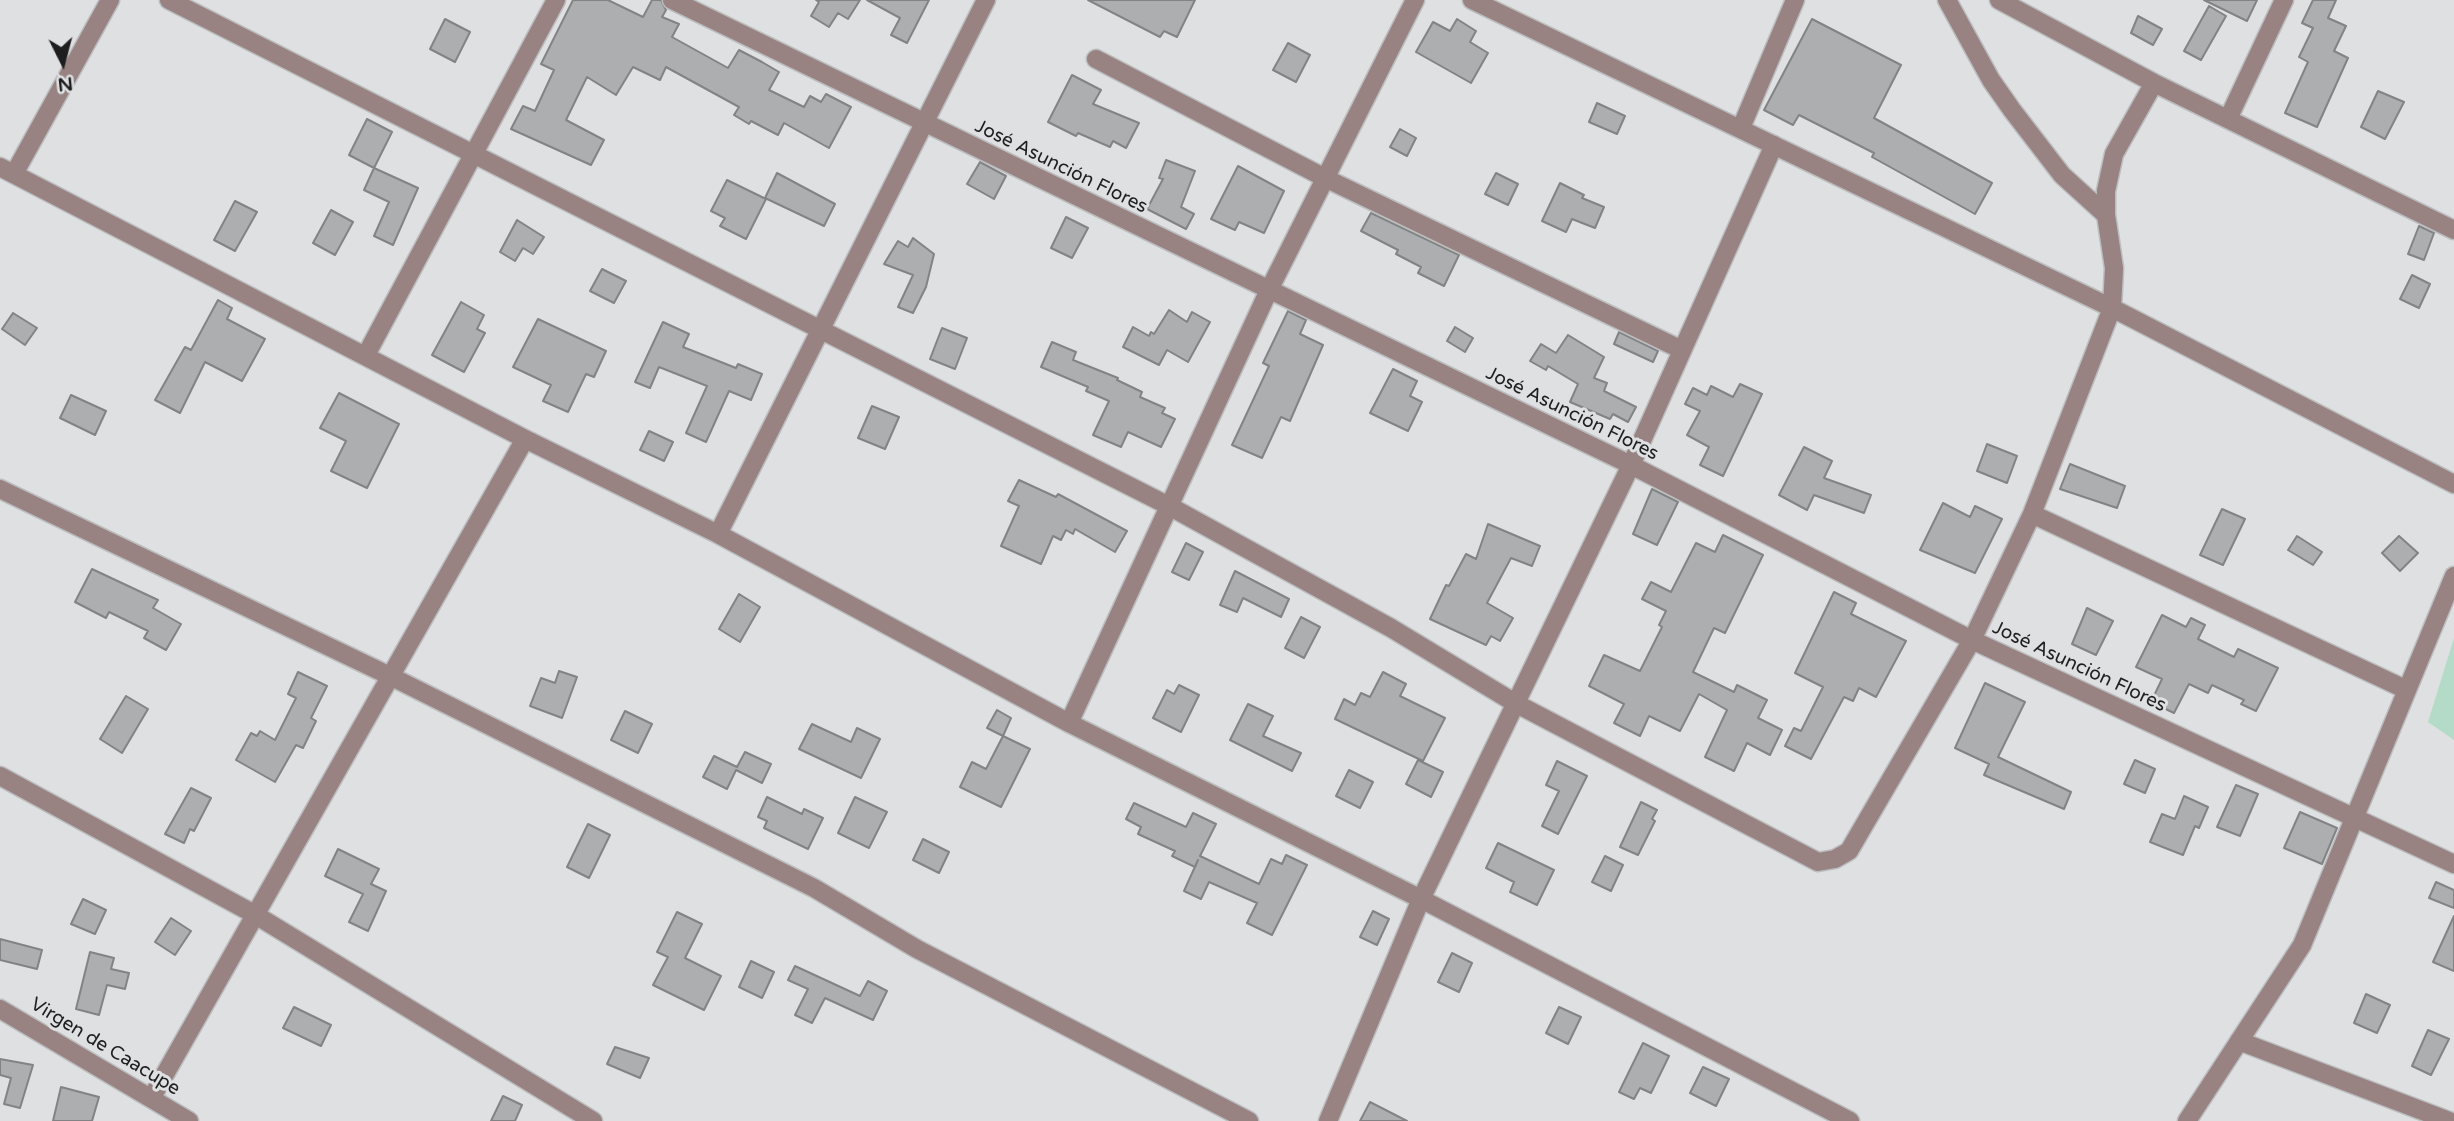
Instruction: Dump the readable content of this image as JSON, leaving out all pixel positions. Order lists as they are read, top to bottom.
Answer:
{
  "streets": {
    "street": ["José Asunción Flores", "Virgen de Caacupe"]
  },
  "north": "bottom"
}
